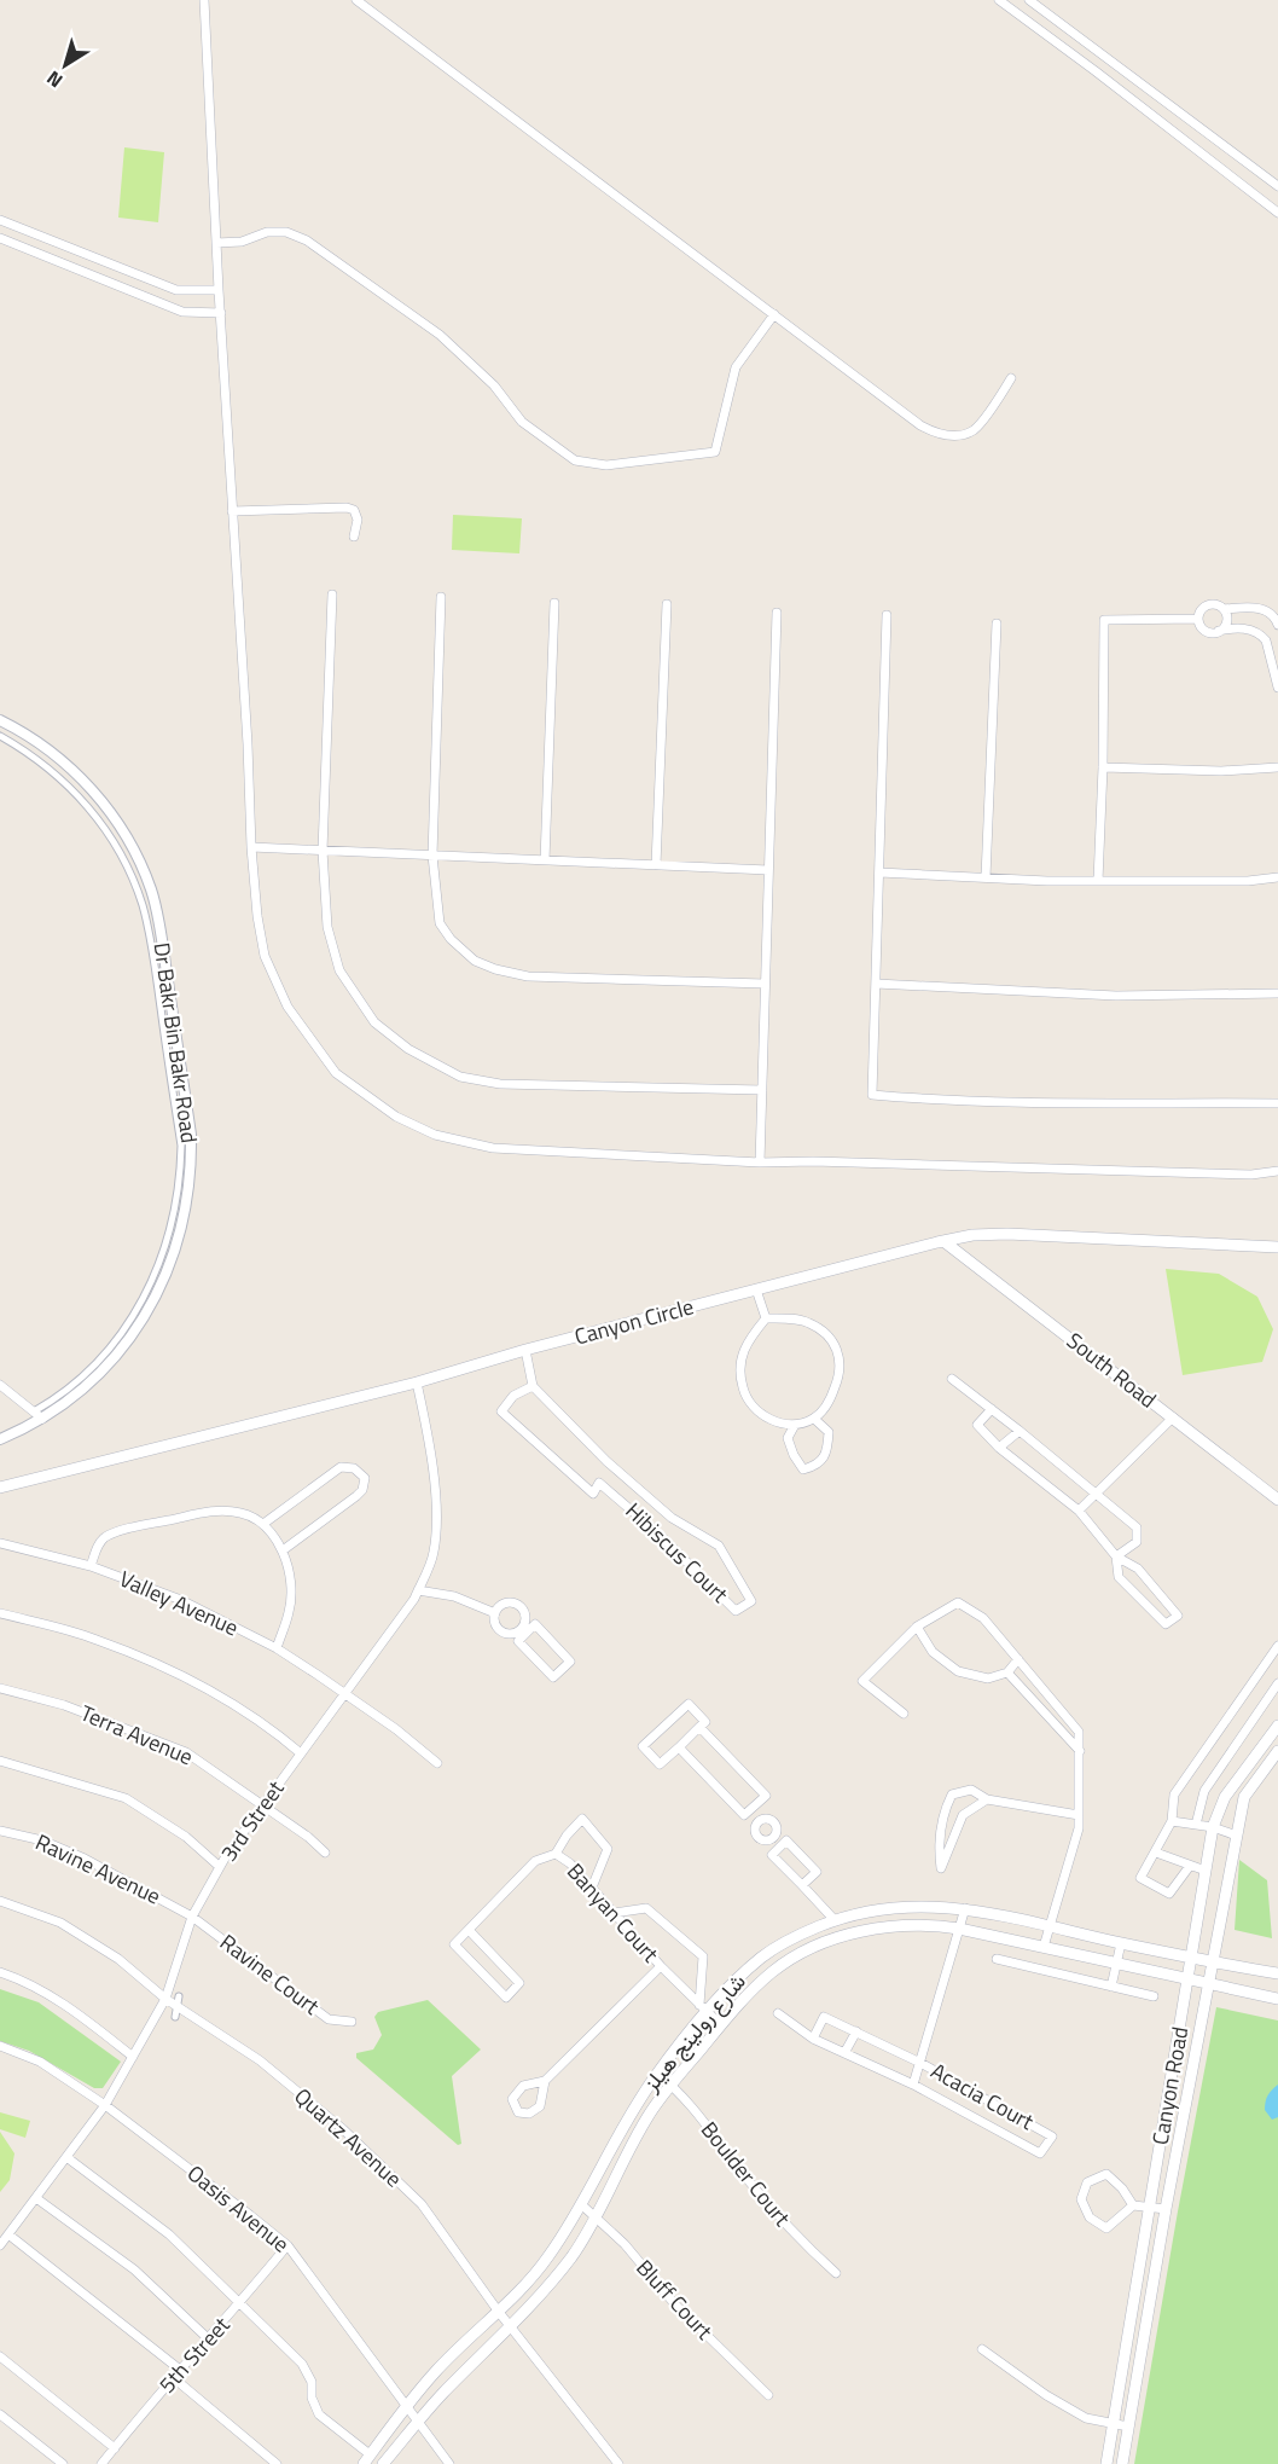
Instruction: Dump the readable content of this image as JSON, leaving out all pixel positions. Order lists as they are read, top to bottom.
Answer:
{
  "streets": {
    "main road": [
      "Canyon Circle",
      "South Road",
      "شارع رولينج هيلز",
      "Canyon Road"
    ],
    "street": [
      "Dr Bakr Bin Bakr Road",
      "Hibiscus Court",
      "Valley Avenue",
      "Terra Avenue",
      "3rd Street",
      "Ravine Avenue",
      "Banyan Court",
      "Ravine Court",
      "Acacia Court",
      "Quartz Avenue",
      "Boulder Court",
      "Oasis Avenue",
      "Bluff Court",
      "5th Street"
    ]
  },
  "crossings": [
    ["Canyon Circle", "South Road"],
    ["Canyon Circle", "3rd Street"],
    ["Valley Avenue", "3rd Street"],
    ["Terra Avenue", "3rd Street"],
    ["3rd Street", "Ravine Avenue"],
    ["3rd Street", "Ravine Court"],
    ["3rd Street", "Quartz Avenue"],
    ["3rd Street", "Oasis Avenue"],
    ["Ravine Avenue", "Ravine Court"],
    ["Banyan Court", "شارع رولينج هيلز"],
    ["شارع رولينج هيلز", "Canyon Road"],
    ["شارع رولينج هيلز", "Acacia Court"],
    ["شارع رولينج هيلز", "Quartz Avenue"],
    ["شارع رولينج هيلز", "Boulder Court"],
    ["شارع رولينج هيلز", "Oasis Avenue"],
    ["شارع رولينج هيلز", "Bluff Court"],
    ["Oasis Avenue", "5th Street"]
  ],
  "north": "bottom left"
}
